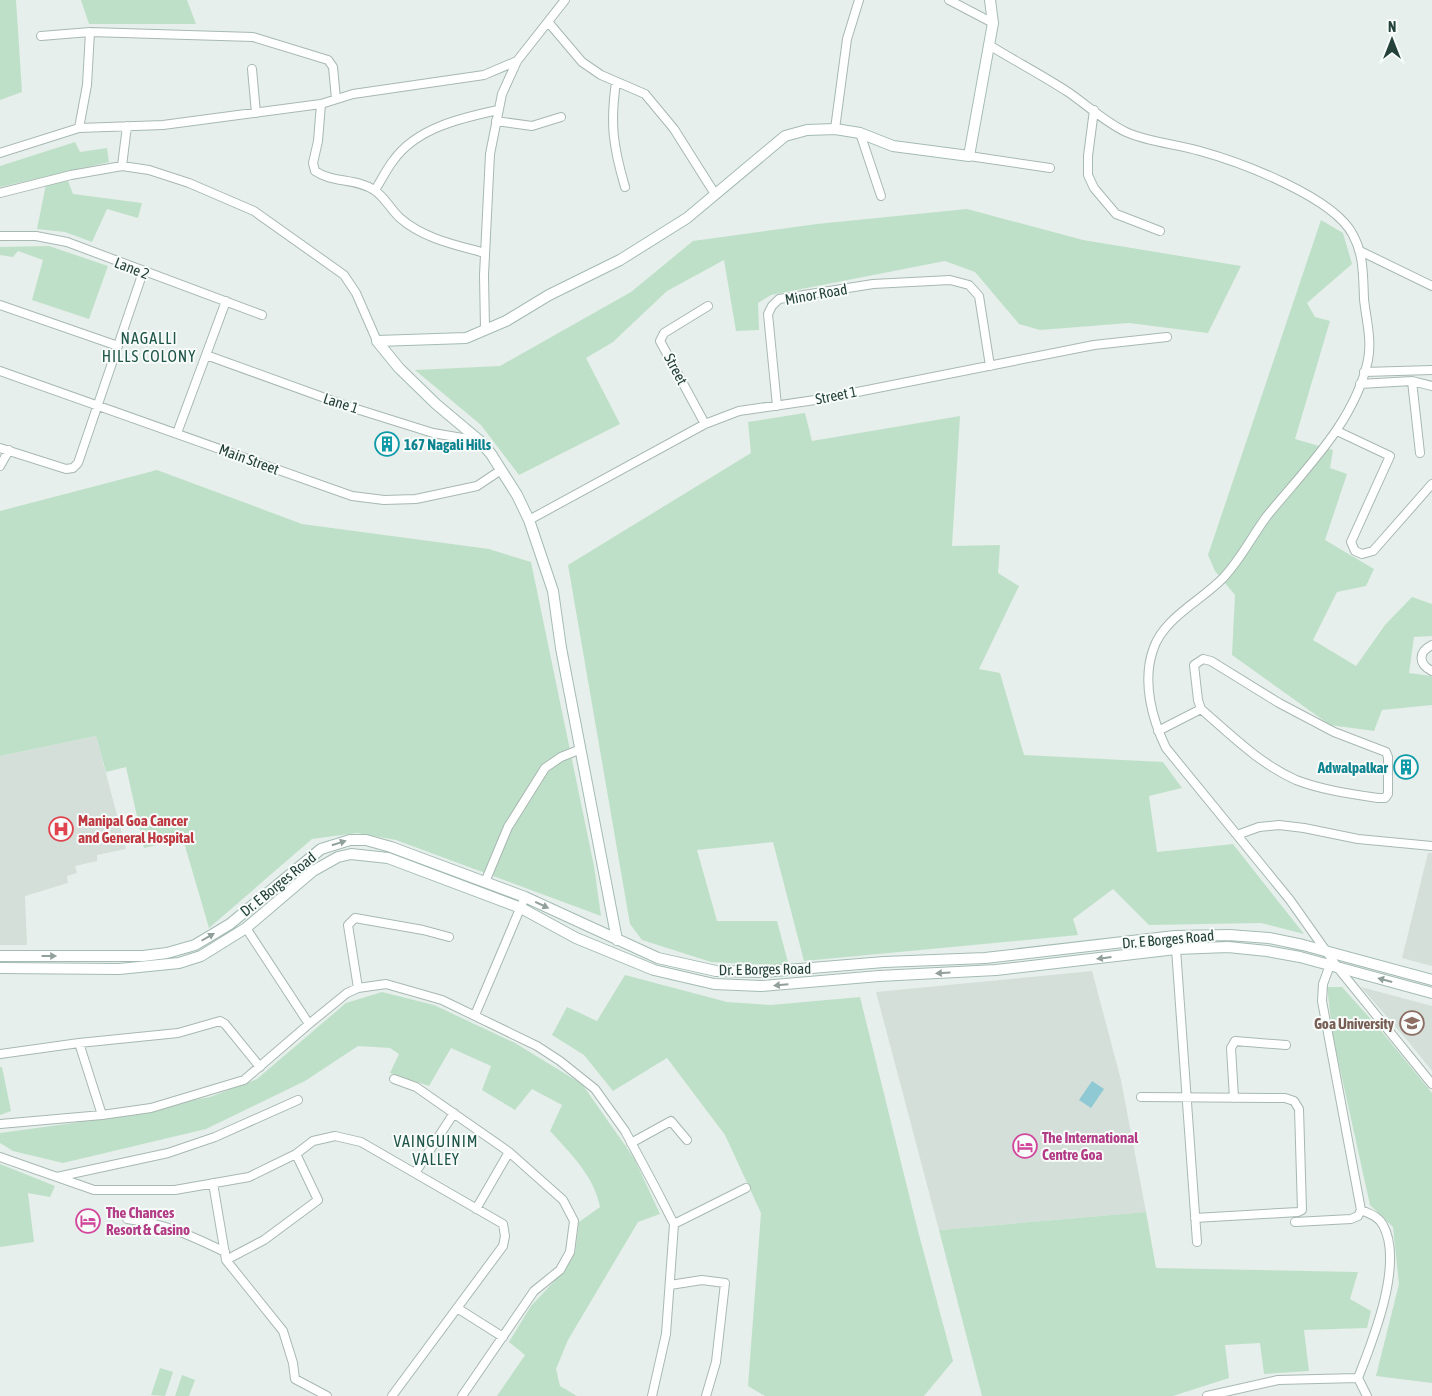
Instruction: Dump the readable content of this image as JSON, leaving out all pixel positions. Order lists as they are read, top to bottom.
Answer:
{
  "streets": {
    "main road": ["Dr. E Borges Road"],
    "street": [
      "Lane 2",
      "Minor Road",
      "Street",
      "Street 1",
      "Lane 1",
      "Main Street"
    ]
  },
  "crossings": [
    ["Minor Road", "Street 1"],
    ["Street", "Street 1"]
  ],
  "districts": ["NAGALLI HILLS COLONY", "VAINGUINIM VALLEY"],
  "places": {
    "building": ["167 Nagali Hills", "Adwalpalkar"],
    "hospital": ["Manipal Goa Cancer and General Hospital"],
    "school or university": ["Goa University"],
    "hotel": ["The International Centre Goa", "The Chances Resort & Casino"]
  },
  "north": "top"
}
